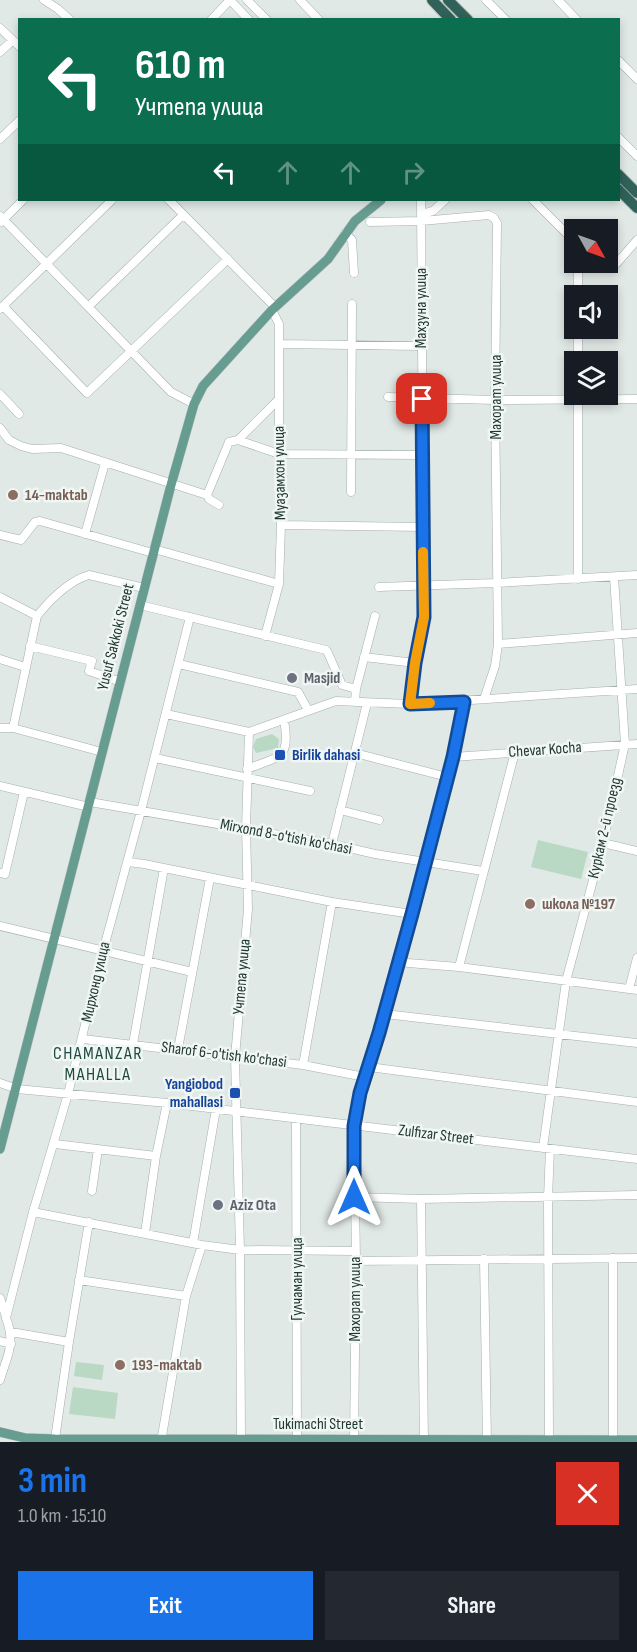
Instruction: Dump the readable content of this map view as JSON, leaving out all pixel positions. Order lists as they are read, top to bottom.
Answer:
{
  "streets": {
    "main road": ["Yusuf Sakkoki Street", "Tukimachi Street"],
    "street": [
      "Махзуна улица",
      "Махорат улица",
      "Муазамхон улица",
      "Chevar Kocha",
      "Куркам 2-й проезд",
      "Mirxond 8-o'tish ko'chasi",
      "Учтепа улица",
      "Мирхонд улица",
      "Sharof 6-o'tish ko'chasi",
      "Zulfizar Street",
      "Гулчаман улица"
    ]
  },
  "crossings": [
    ["Махзуна улица", "Махорат улица"],
    ["Махорат улица", "Chevar Kocha"],
    ["Махорат улица", "Mirxond 8-o'tish ko'chasi"],
    ["Махорат улица", "Sharof 6-o'tish ko'chasi"],
    ["Махорат улица", "Zulfizar Street"],
    ["Махорат улица", "Tukimachi Street"],
    ["Муазамхон улица", "Yusuf Sakkoki Street"],
    ["Yusuf Sakkoki Street", "Mirxond 8-o'tish ko'chasi"],
    ["Yusuf Sakkoki Street", "Zulfizar Street"],
    ["Chevar Kocha", "Куркам 2-й проезд"],
    ["Куркам 2-й проезд", "Zulfizar Street"],
    ["Куркам 2-й проезд", "Tukimachi Street"],
    ["Mirxond 8-o'tish ko'chasi", "Учтепа улица"],
    ["Mirxond 8-o'tish ko'chasi", "Мирхонд улица"],
    ["Учтепа улица", "Sharof 6-o'tish ko'chasi"],
    ["Учтепа улица", "Zulfizar Street"],
    ["Учтепа улица", "Tukimachi Street"],
    ["Мирхонд улица", "Sharof 6-o'tish ko'chasi"],
    ["Мирхонд улица", "Zulfizar Street"],
    ["Zulfizar Street", "Гулчаман улица"],
    ["Гулчаман улица", "Tukimachi Street"]
  ],
  "districts": ["CHAMANZAR MAHALLA"],
  "places": {
    "other": [
      "14-maktab",
      "Masjid",
      "школа №197",
      "Aziz Ota",
      "193-maktab"
    ],
    "transit": ["Birlik dahasi", "Yangiobod mahallasi"]
  },
  "north": "bottom right",
  "page": {
    "turn": ["610 m", "Учтепа улица"],
    "heading": ["3 min", "1.0 km · 15:10"],
    "buttons": ["Exit", "Share"]
  }
}
